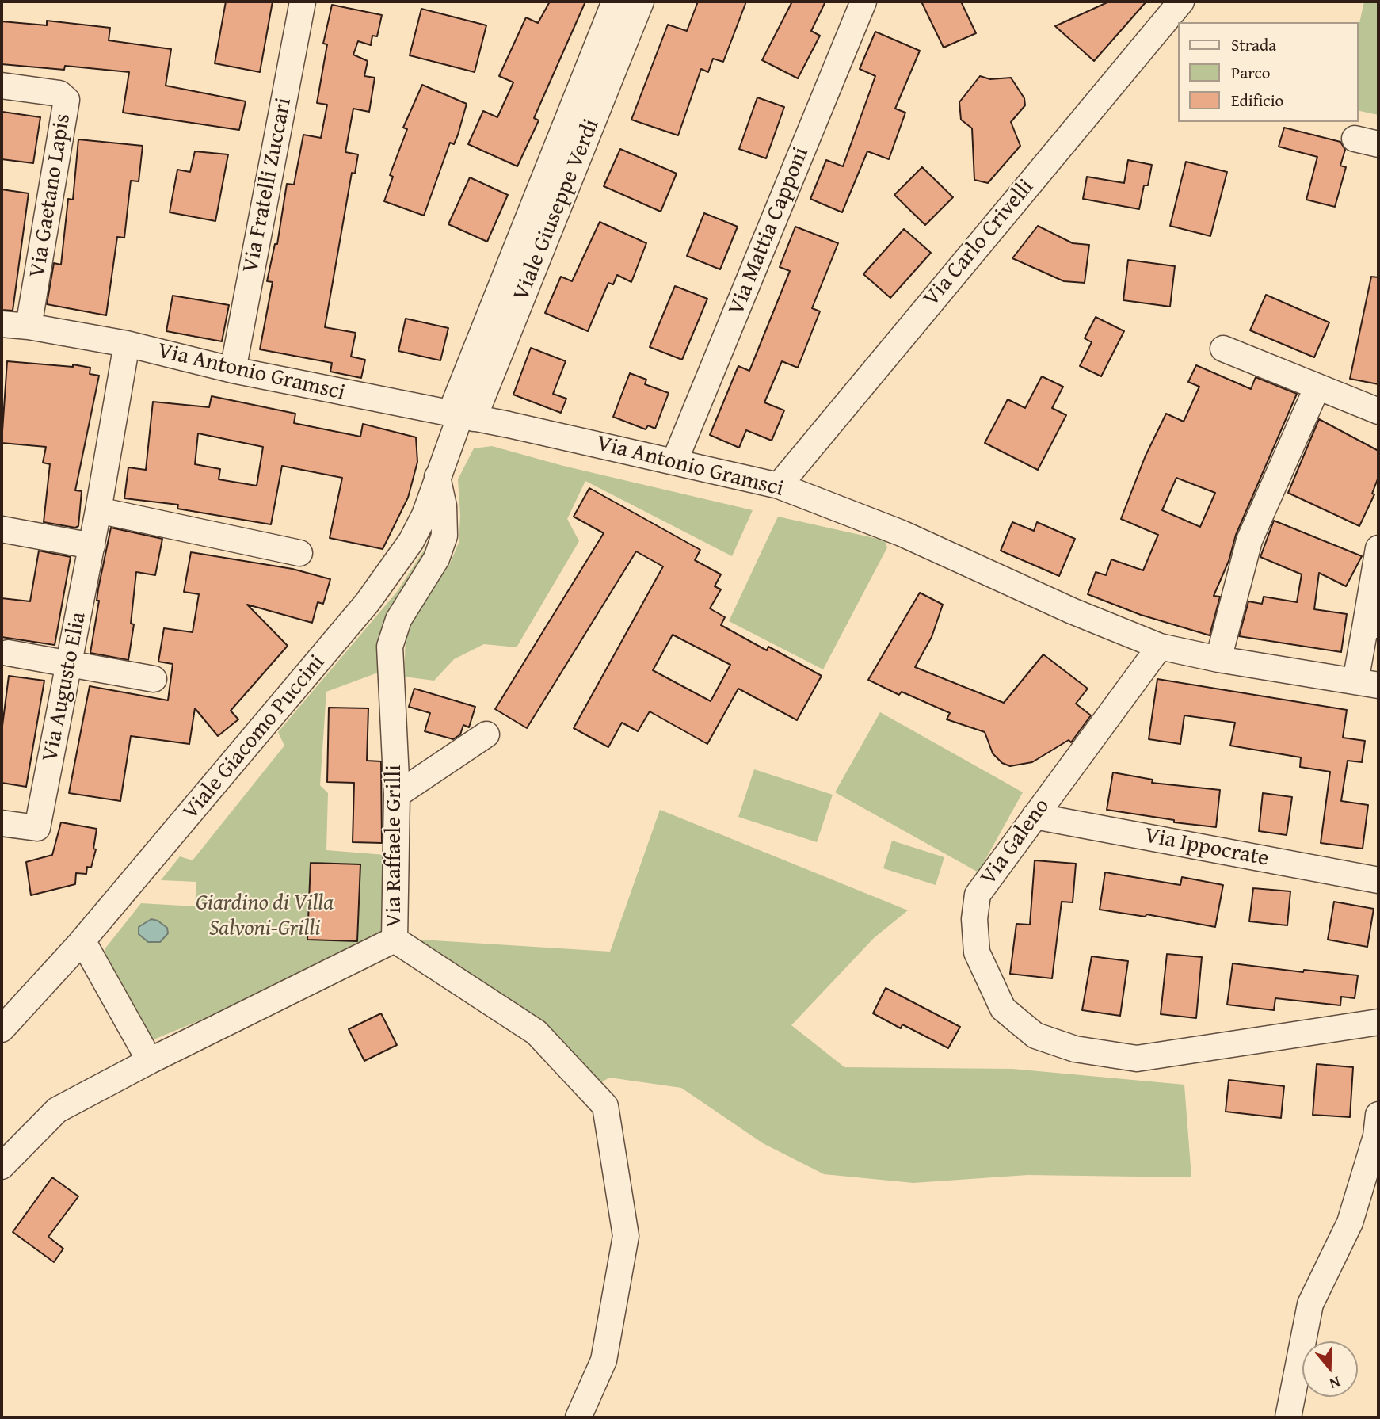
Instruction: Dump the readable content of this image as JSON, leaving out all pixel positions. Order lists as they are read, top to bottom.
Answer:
{
  "streets": {
    "street": [
      "Via Fratelli Zuccari",
      "Via Gaetano Lapis",
      "Viale Giuseppe Verdi",
      "Via Mattia Capponi",
      "Via Carlo Crivelli",
      "Via Antonio Gramsci",
      "Via Augusto Elia",
      "Viale Giacomo Puccini",
      "Via Galeno",
      "Via Raffaele Grilli",
      "Via Ippocrate"
    ]
  },
  "crossings": [
    ["Via Fratelli Zuccari", "Via Antonio Gramsci"],
    ["Via Gaetano Lapis", "Via Antonio Gramsci"],
    ["Viale Giuseppe Verdi", "Via Antonio Gramsci"],
    ["Viale Giuseppe Verdi", "Viale Giacomo Puccini"],
    ["Via Mattia Capponi", "Via Antonio Gramsci"],
    ["Via Carlo Crivelli", "Via Antonio Gramsci"],
    ["Via Antonio Gramsci", "Via Augusto Elia"],
    ["Via Antonio Gramsci", "Viale Giacomo Puccini"],
    ["Via Antonio Gramsci", "Via Galeno"],
    ["Viale Giacomo Puccini", "Via Raffaele Grilli"],
    ["Via Galeno", "Via Ippocrate"]
  ],
  "parks": ["Giardino di Villa Salvoni-Grilli"],
  "legend": ["Strada", "Parco", "Edificio"],
  "north": "bottom"
}
